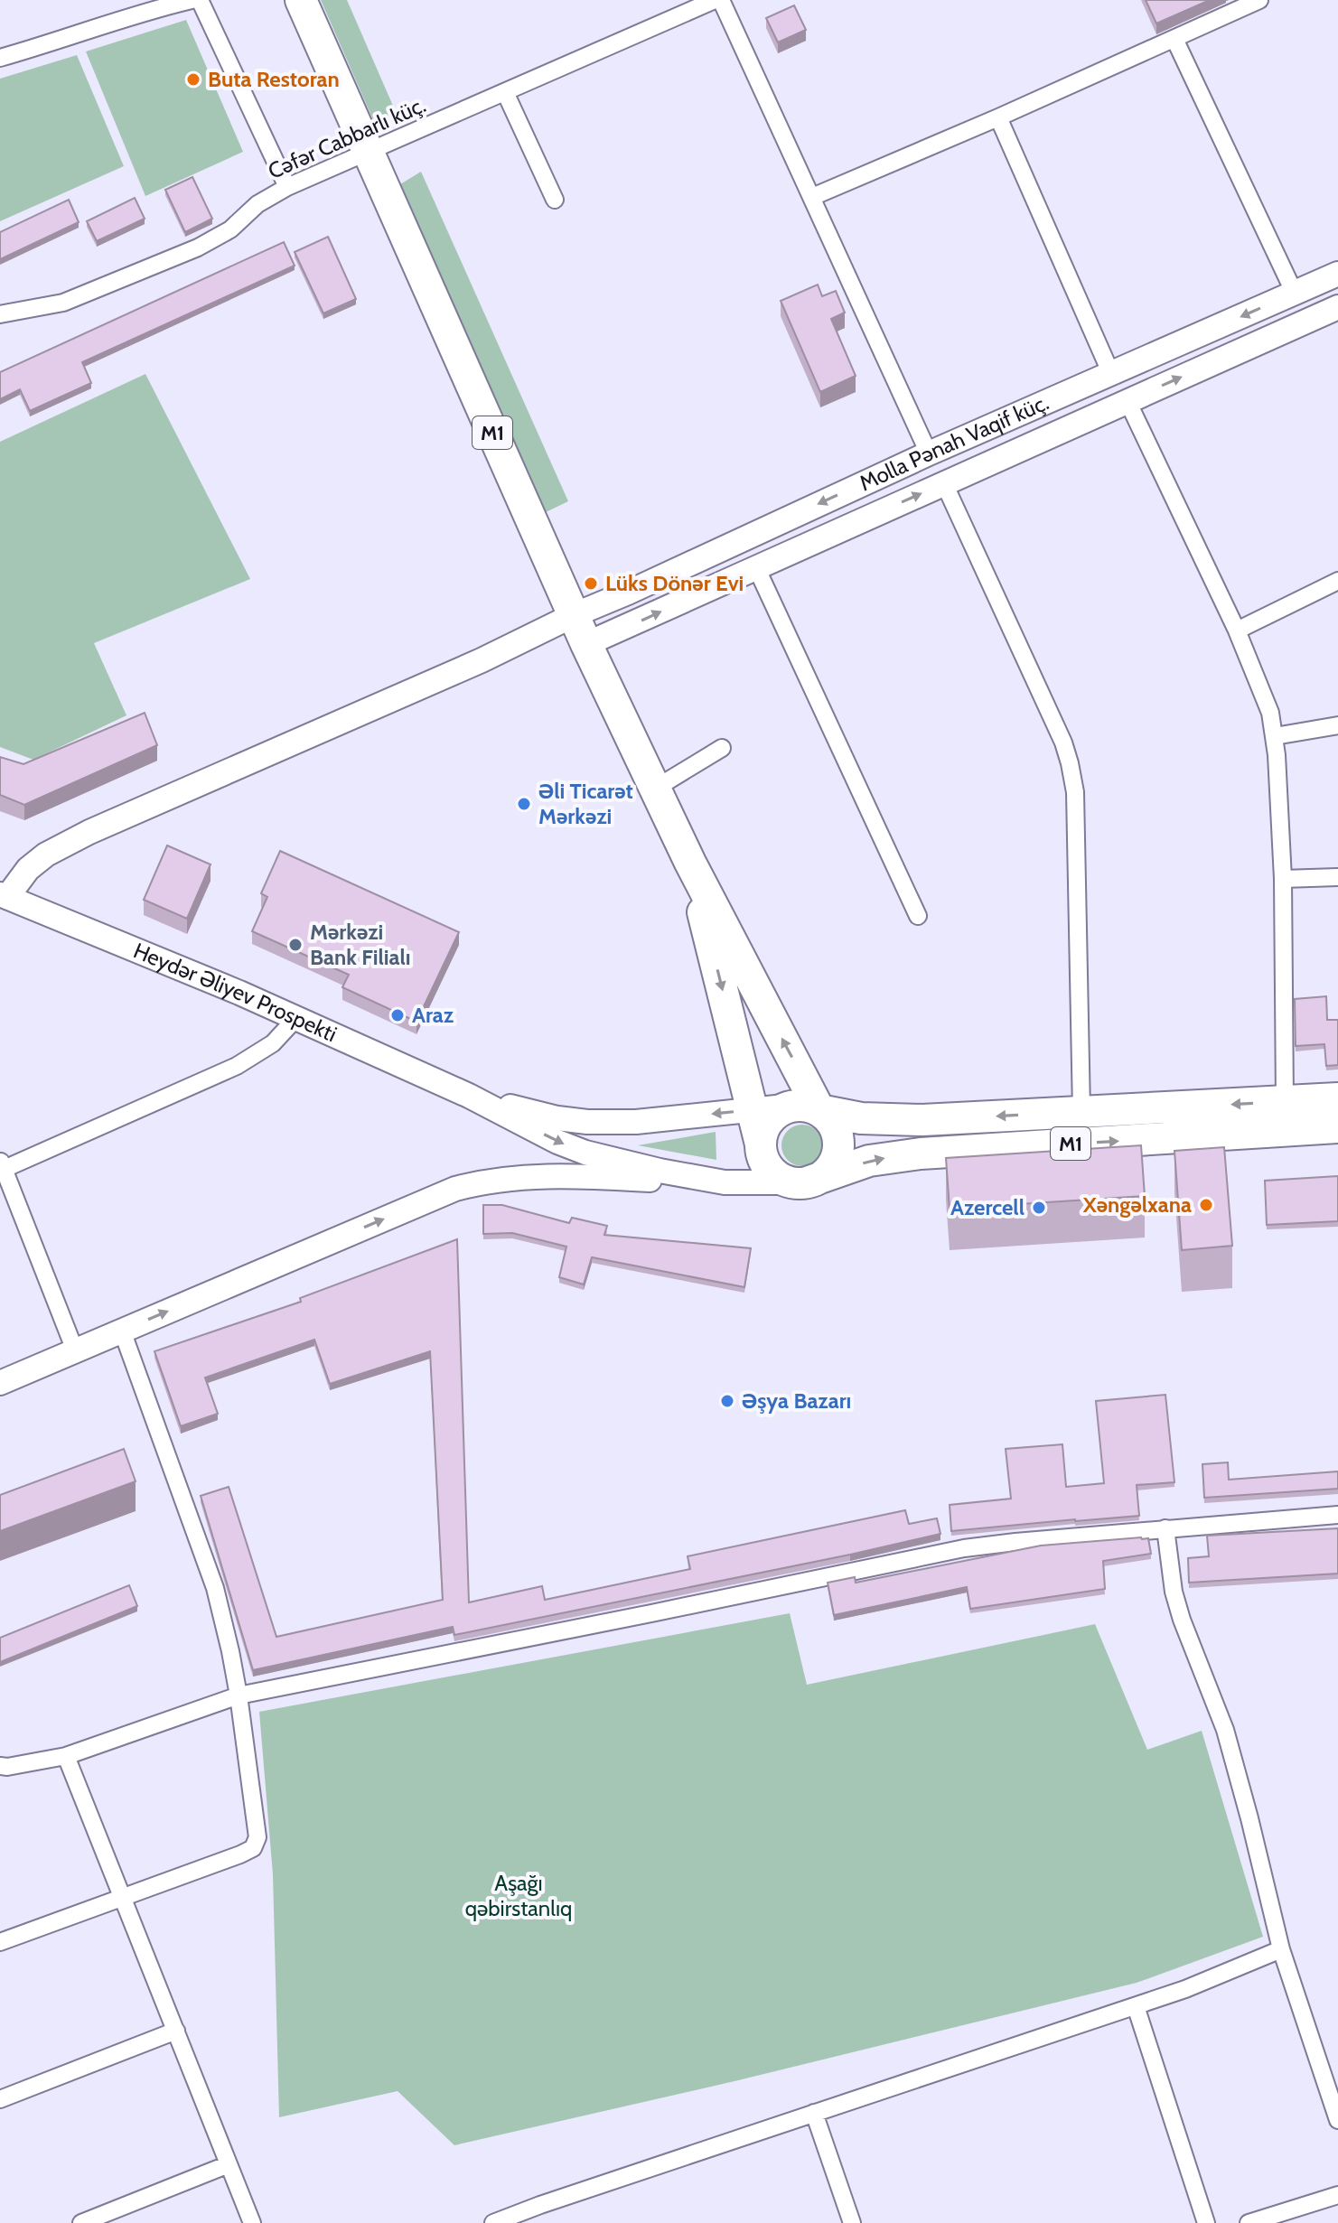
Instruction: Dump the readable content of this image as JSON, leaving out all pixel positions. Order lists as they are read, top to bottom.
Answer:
{
  "streets": {
    "highway": ["M1", "Heydər Əliyev Prospekti"],
    "street": ["Cəfər Cabbarlı küç.", "Molla Pənah Vaqif küç."]
  },
  "crossings": [
    ["Cəfər Cabbarlı küç.", "M1"],
    ["M1", "Molla Pənah Vaqif küç."],
    ["Molla Pənah Vaqif küç.", "Heydər Əliyev Prospekti"]
  ],
  "parks": ["Aşağı qəbirstanlıq"],
  "places": [
    "Buta Restoran",
    "Lüks Dönər Evi",
    "Əli Ticarət Mərkəzi",
    "Mərkəzi Bank Filialı",
    "Araz",
    "Xəngəlxana",
    "Azercell",
    "Əşya Bazarı"
  ]
}
